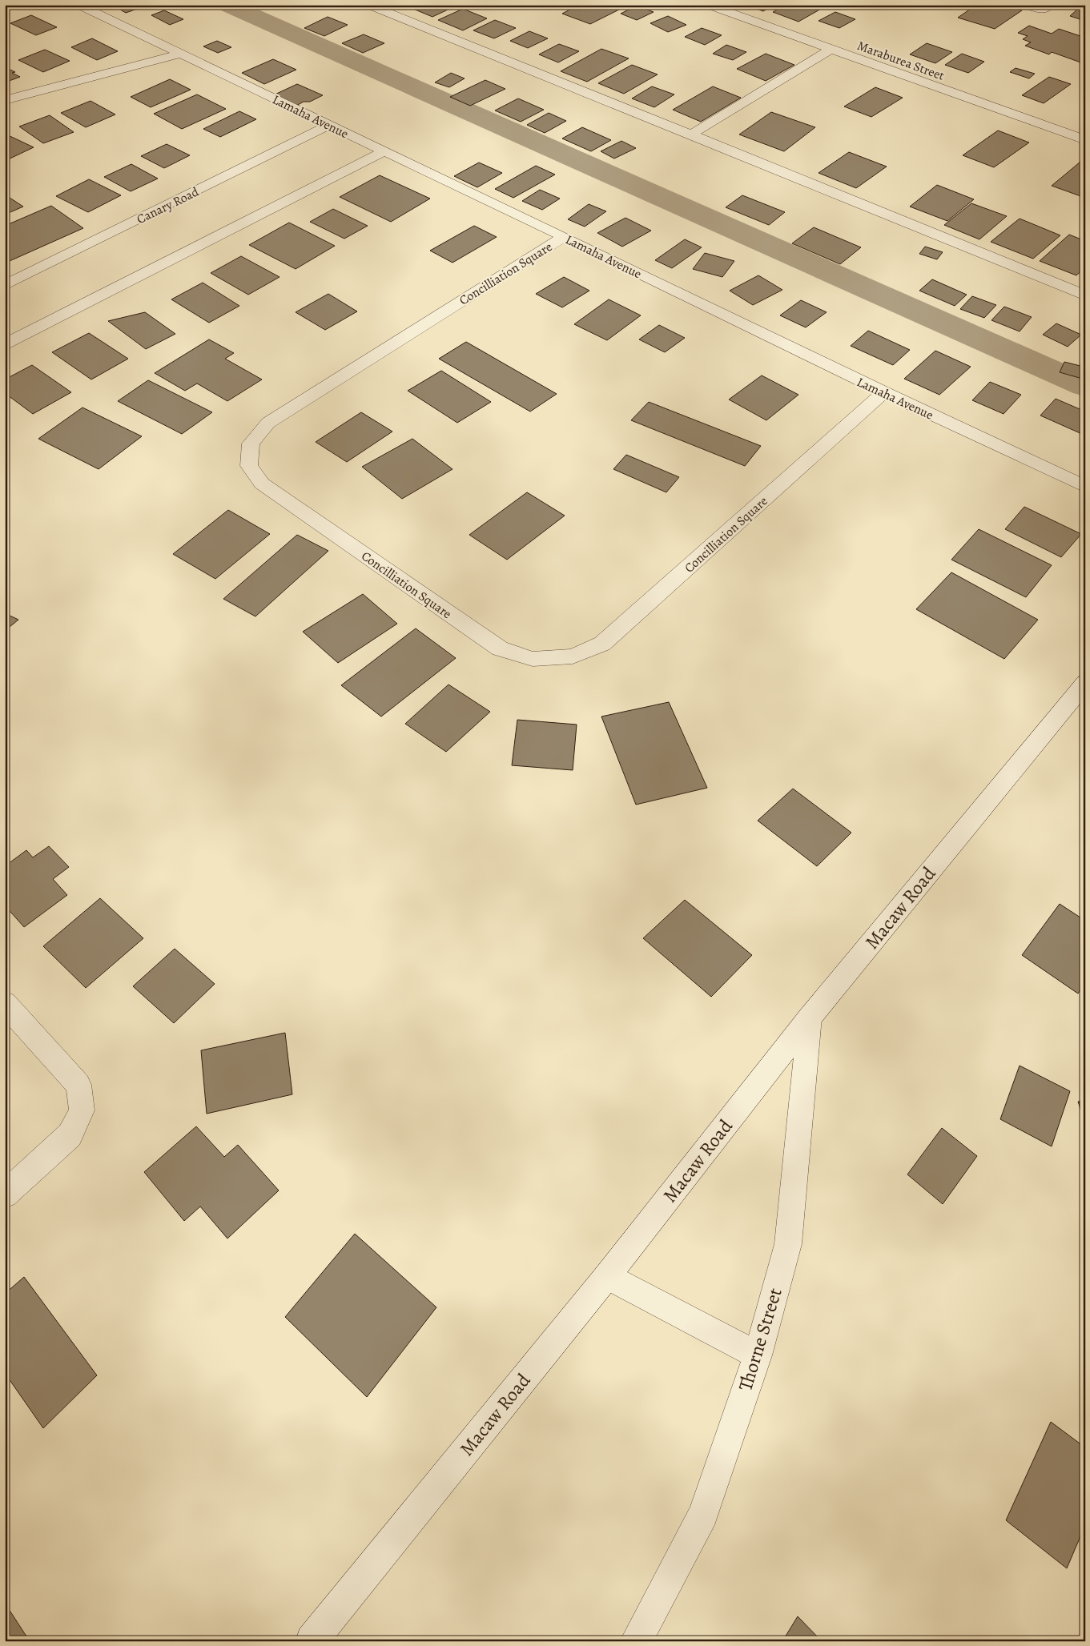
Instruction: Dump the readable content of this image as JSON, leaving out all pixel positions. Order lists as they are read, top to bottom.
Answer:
{
  "streets": {
    "street": [
      "Maraburea Street",
      "Lamaha Avenue",
      "Canary Road",
      "Concilliation Square",
      "Macaw Road",
      "Thorne Street"
    ]
  },
  "crossings": [
    ["Lamaha Avenue", "Canary Road"],
    ["Lamaha Avenue", "Concilliation Square"],
    ["Macaw Road", "Thorne Street"]
  ]
}
